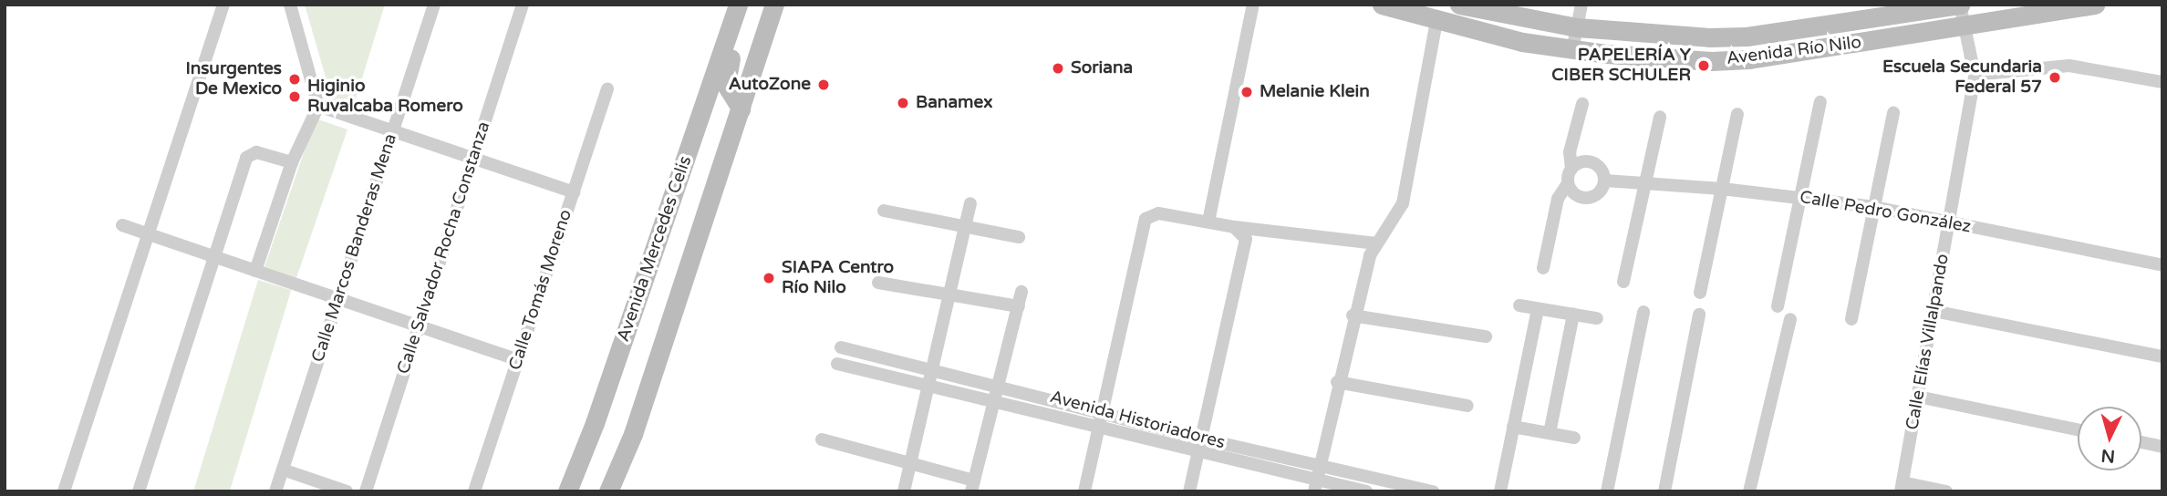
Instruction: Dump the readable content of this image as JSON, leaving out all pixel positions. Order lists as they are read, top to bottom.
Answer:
{
  "streets": {
    "main road": ["Avenida Río Nilo", "Avenida Mercedes Celis"],
    "street": [
      "Calle Pedro González",
      "Calle Marcos Banderas Mena",
      "Calle Salvador Rocha Constanza",
      "Calle Tomás Moreno",
      "Calle Elías Villalpando",
      "Avenida Historiadores"
    ]
  },
  "crossings": [
    ["Avenida Río Nilo", "Calle Elías Villalpando"],
    ["Calle Pedro González", "Calle Elías Villalpando"]
  ],
  "places": [
    "PAPELERÍA Y CIBER SCHULER",
    "Soriana",
    "Escuela Secundaria Federal 57",
    "Insurgentes De Mexico",
    "AutoZone",
    "Melanie Klein",
    "Higinio Ruvalcaba Romero",
    "Banamex",
    "SIAPA Centro Río Nilo"
  ],
  "north": "bottom"
}
